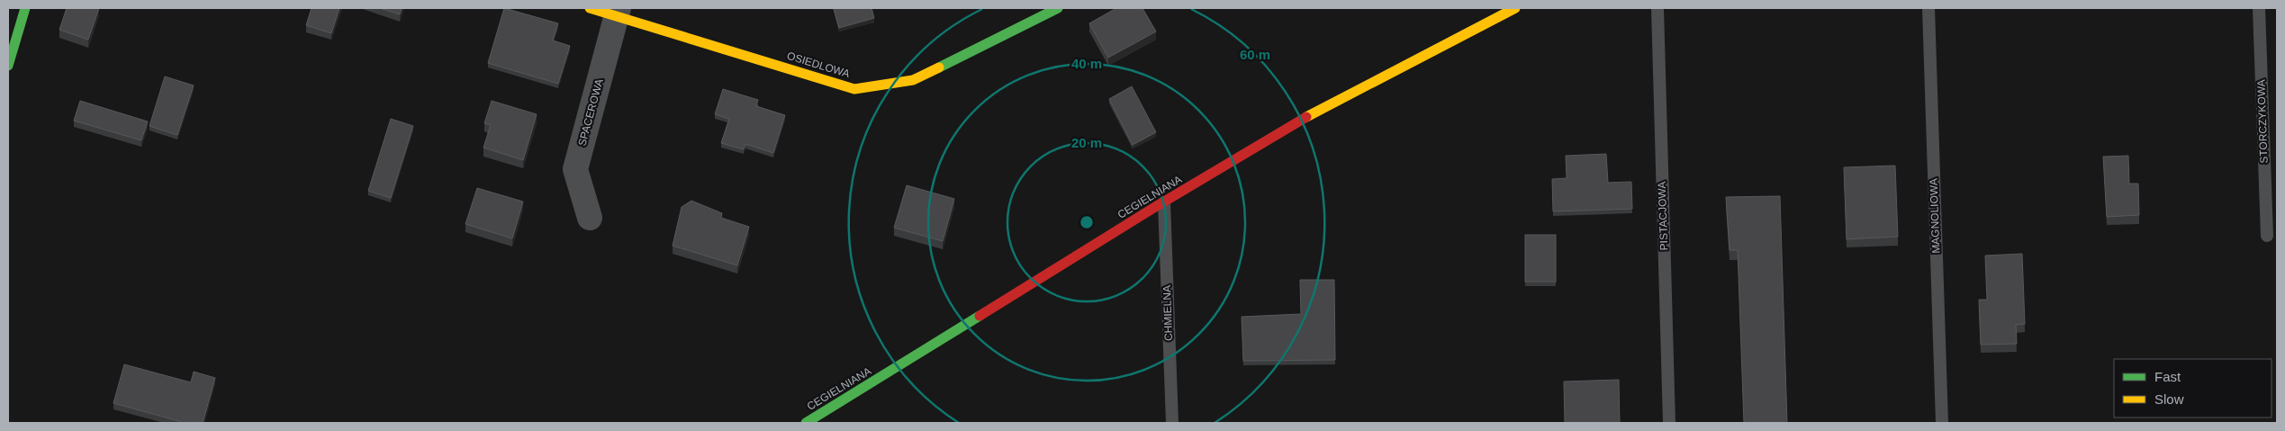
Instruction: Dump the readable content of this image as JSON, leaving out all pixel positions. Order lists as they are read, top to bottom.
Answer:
{
  "streets": {
    "street": ["OSIEDLOWA", "SPACEROWA", "CEGIELNIANA"],
    "lane": [
      "STORCZYKOWA",
      "PISTACJOWA",
      "MAGNOLIOWA",
      "CHMIELNA"
    ]
  },
  "crossings": [
    ["OSIEDLOWA", "SPACEROWA"],
    ["CEGIELNIANA", "CHMIELNA"]
  ],
  "legend": ["Fast", "Slow"],
  "rings": ["60 m", "40 m", "20 m"]
}
